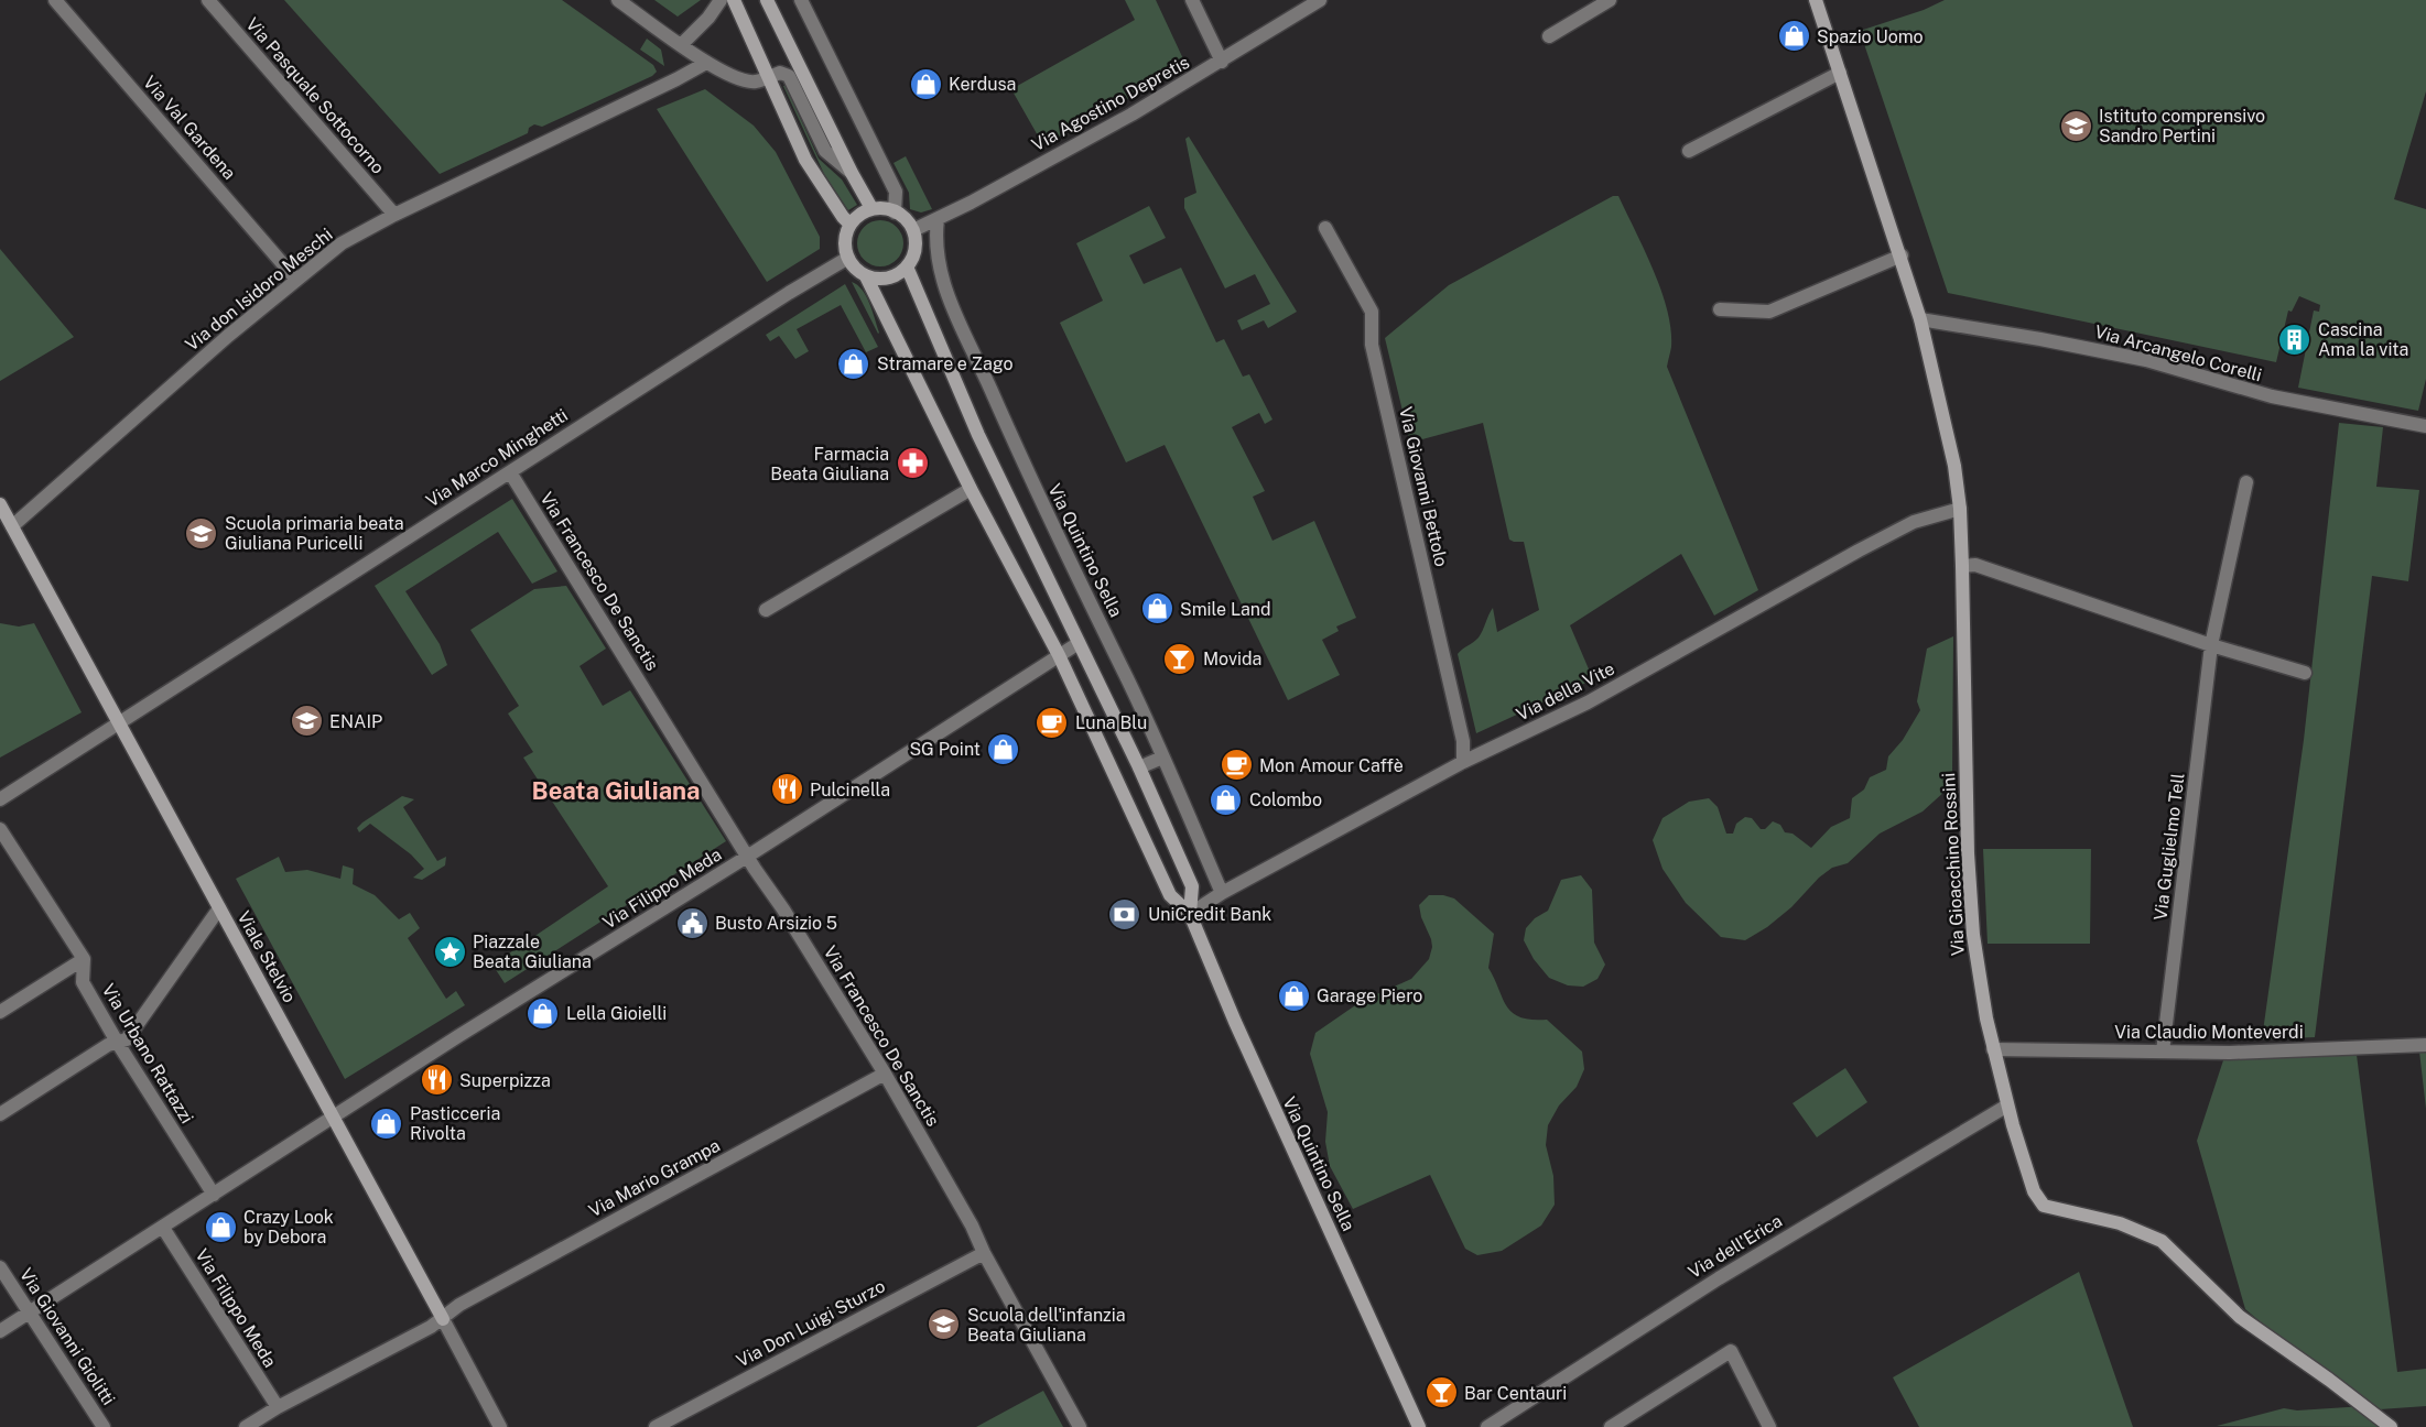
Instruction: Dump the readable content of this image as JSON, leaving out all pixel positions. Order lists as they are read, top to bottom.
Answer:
{
  "streets": {
    "street": [
      "Via Pasquale Sottocorno",
      "Via Agostino Depretis",
      "Via Val Gardena",
      "Via don Isidoro Meschi",
      "Via Arcangelo Corelli",
      "Via Marco Minghetti",
      "Via Giovanni Bettolo",
      "Via Quintino Sella",
      "Via Francesco De Sanctis",
      "Via della Vite",
      "Via Guglielmo Tell",
      "Via Gioacchino Rossini",
      "Via Filippo Meda",
      "Viale Stelvio",
      "Via Claudio Monteverdi",
      "Via Urbano Rattazzi",
      "Via Mario Grampa",
      "Via dell'Erica",
      "Via Don Luigi Sturzo",
      "Via Giovanni Giolitti"
    ]
  },
  "crossings": [
    ["Via Pasquale Sottocorno", "Via don Isidoro Meschi"],
    ["Via Agostino Depretis", "Via Marco Minghetti"],
    ["Via Agostino Depretis", "Via Quintino Sella"],
    ["Via Val Gardena", "Via don Isidoro Meschi"],
    ["Via don Isidoro Meschi", "Viale Stelvio"],
    ["Via Arcangelo Corelli", "Via Gioacchino Rossini"],
    ["Via Marco Minghetti", "Via Quintino Sella"],
    ["Via Marco Minghetti", "Via Francesco De Sanctis"],
    ["Via Marco Minghetti", "Viale Stelvio"],
    ["Via Giovanni Bettolo", "Via della Vite"],
    ["Via Quintino Sella", "Via della Vite"],
    ["Via Quintino Sella", "Via Filippo Meda"],
    ["Via Francesco De Sanctis", "Via Filippo Meda"],
    ["Via Francesco De Sanctis", "Via Mario Grampa"],
    ["Via Francesco De Sanctis", "Via Don Luigi Sturzo"],
    ["Via della Vite", "Via Gioacchino Rossini"],
    ["Via Guglielmo Tell", "Via Claudio Monteverdi"],
    ["Via Gioacchino Rossini", "Via Claudio Monteverdi"],
    ["Via Gioacchino Rossini", "Via dell'Erica"],
    ["Via Filippo Meda", "Viale Stelvio"],
    ["Via Filippo Meda", "Via Urbano Rattazzi"],
    ["Via Filippo Meda", "Via Mario Grampa"],
    ["Via Filippo Meda", "Via Giovanni Giolitti"],
    ["Viale Stelvio", "Via Mario Grampa"]
  ],
  "districts": ["Beata Giuliana"],
  "places": {
    "shop": [
      "Spazio Uomo",
      "Kerdusa",
      "Stramare e Zago",
      "Smile Land",
      "SG Point",
      "Colombo",
      "Garage Piero",
      "Lella Gioielli",
      "Pasticceria Rivolta",
      "Crazy Look by Debora"
    ],
    "school or university": [
      "Istituto comprensivo Sandro Pertini",
      "Scuola primaria beata Giuliana Puricelli",
      "ENAIP",
      "Scuola dell'infanzia Beata Giuliana"
    ],
    "building": ["Cascina Ama la vita"],
    "pharmacy": ["Farmacia Beata Giuliana"],
    "bar": ["Movida", "Bar Centauri"],
    "cafe": ["Luna Blu", "Mon Amour Caffè"],
    "restaurant": ["Pulcinella", "Superpizza"],
    "bank": ["UniCredit Bank"],
    "public building": ["Busto Arsizio 5"],
    "place": ["Piazzale Beata Giuliana"]
  }
}
